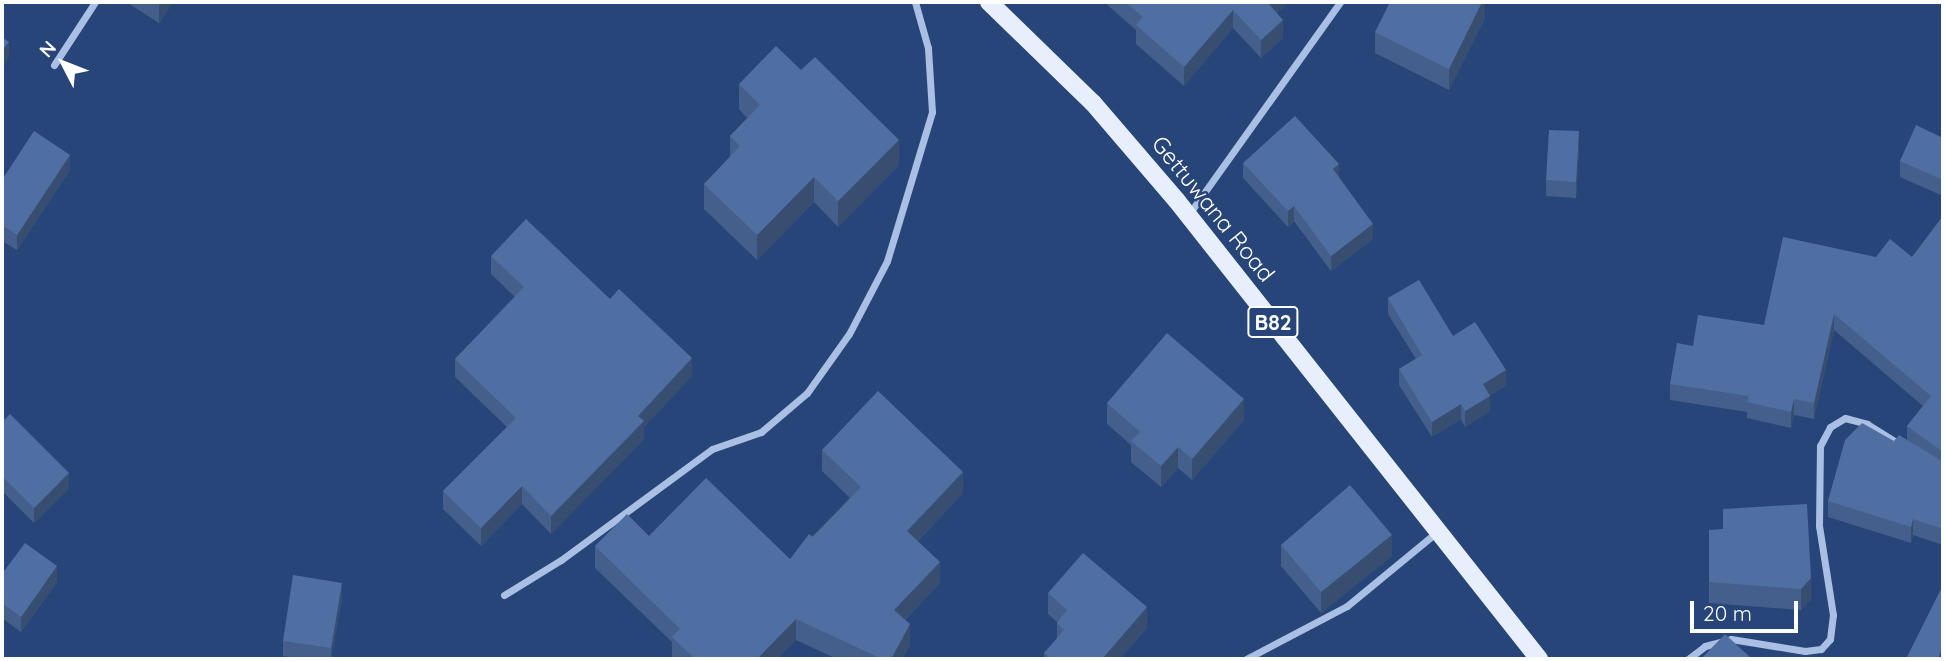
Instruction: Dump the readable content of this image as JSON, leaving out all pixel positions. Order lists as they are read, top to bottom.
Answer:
{
  "streets": {
    "main road": ["Gettuwana Road", "B82"]
  },
  "scale_bar": "20 m",
  "north": "top left"
}
